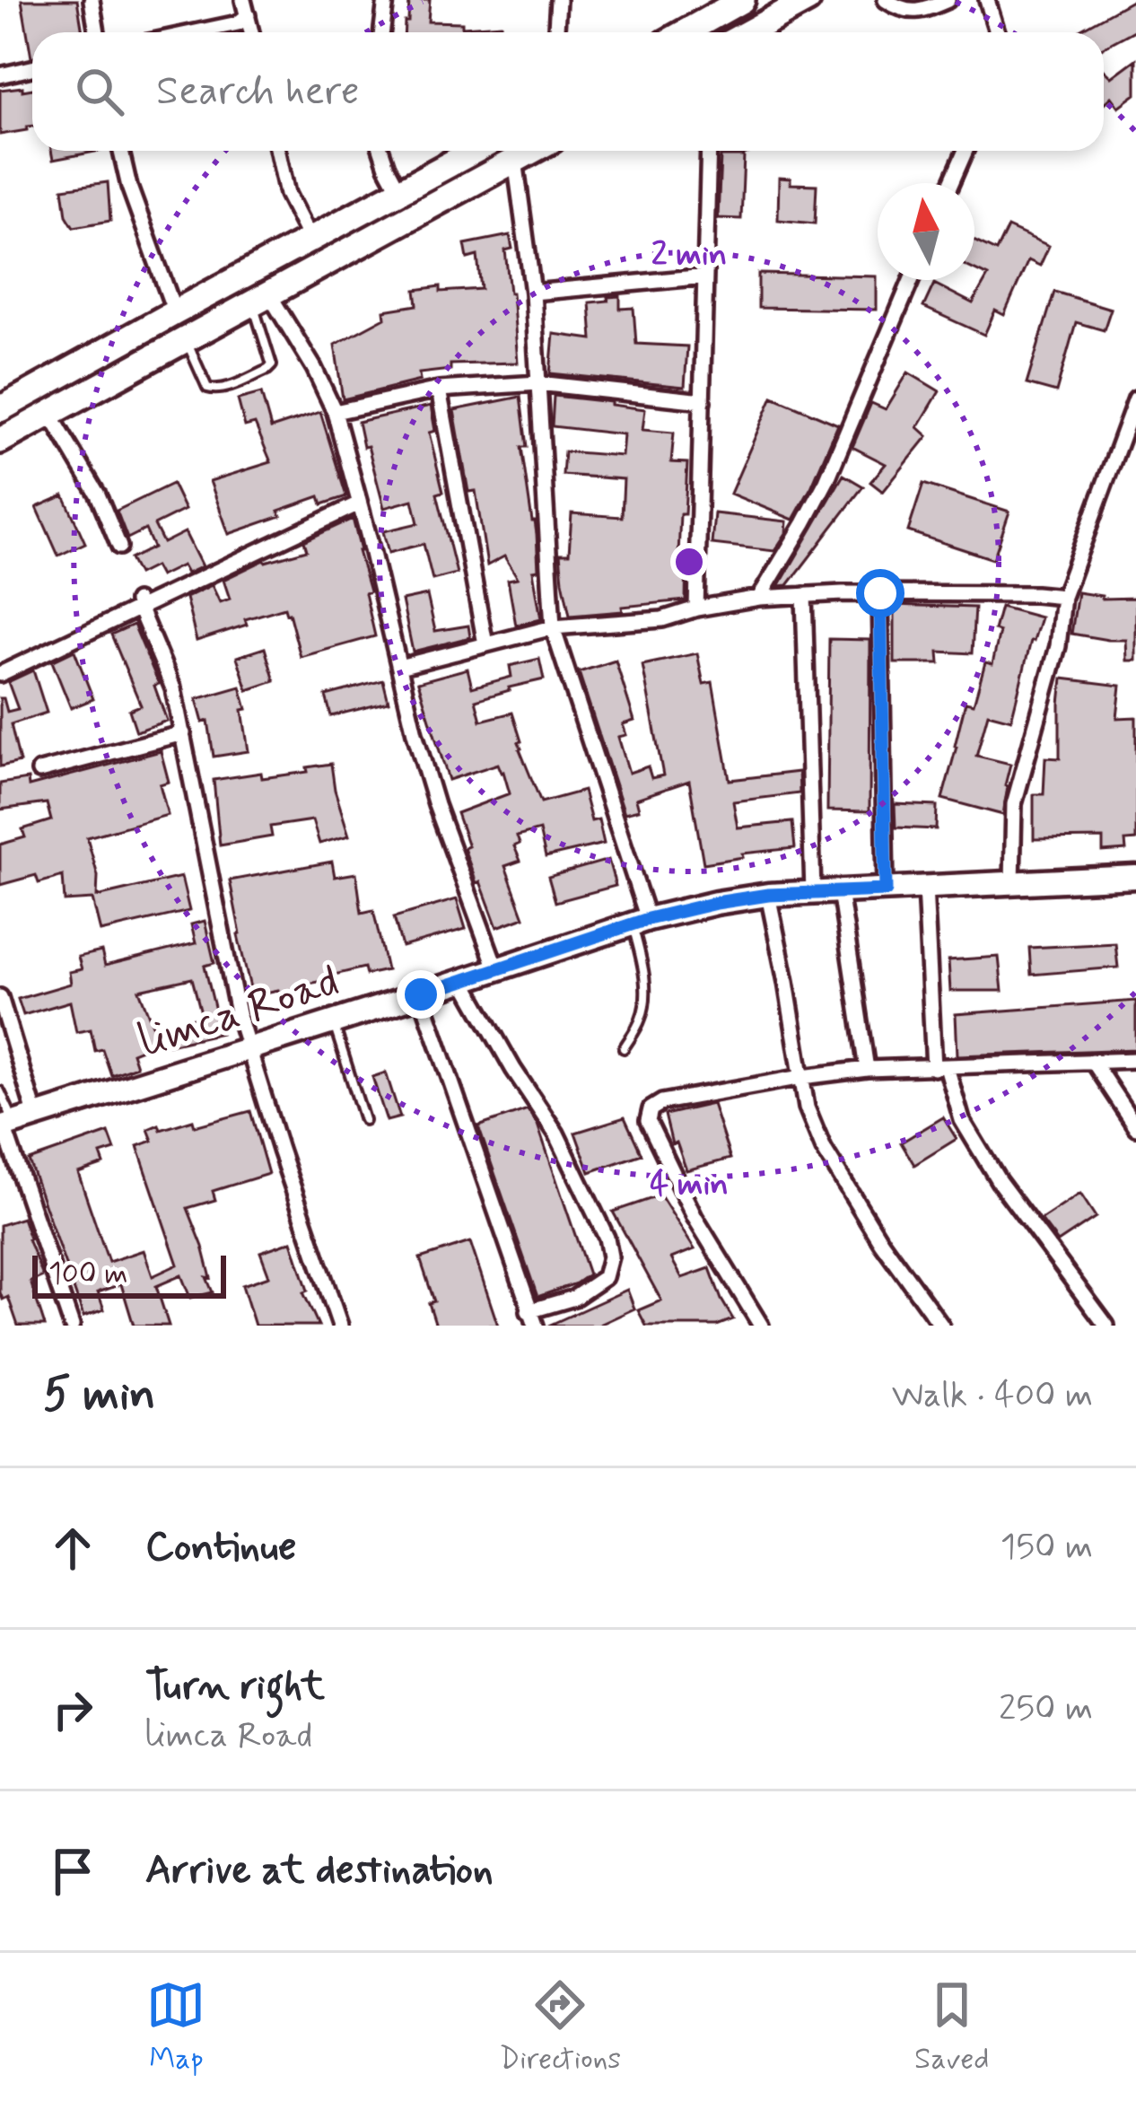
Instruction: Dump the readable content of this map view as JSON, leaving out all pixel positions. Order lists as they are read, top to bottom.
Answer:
{
  "streets": {
    "main road": ["limca Road"]
  },
  "scale_bar": "100 m",
  "north": "top",
  "page": {
    "search": "Search here",
    "scale": "100 m",
    "heading": ["5 min", "Walk · 400 m"],
    "list": [
      ["Continue", "150 m"],
      ["Turn right", "limca Road", "250 m"],
      "Arrive at destination"
    ],
    "nav": ["Map", "Directions", "Saved"]
  },
  "rings": ["2 min", "4 min"]
}
